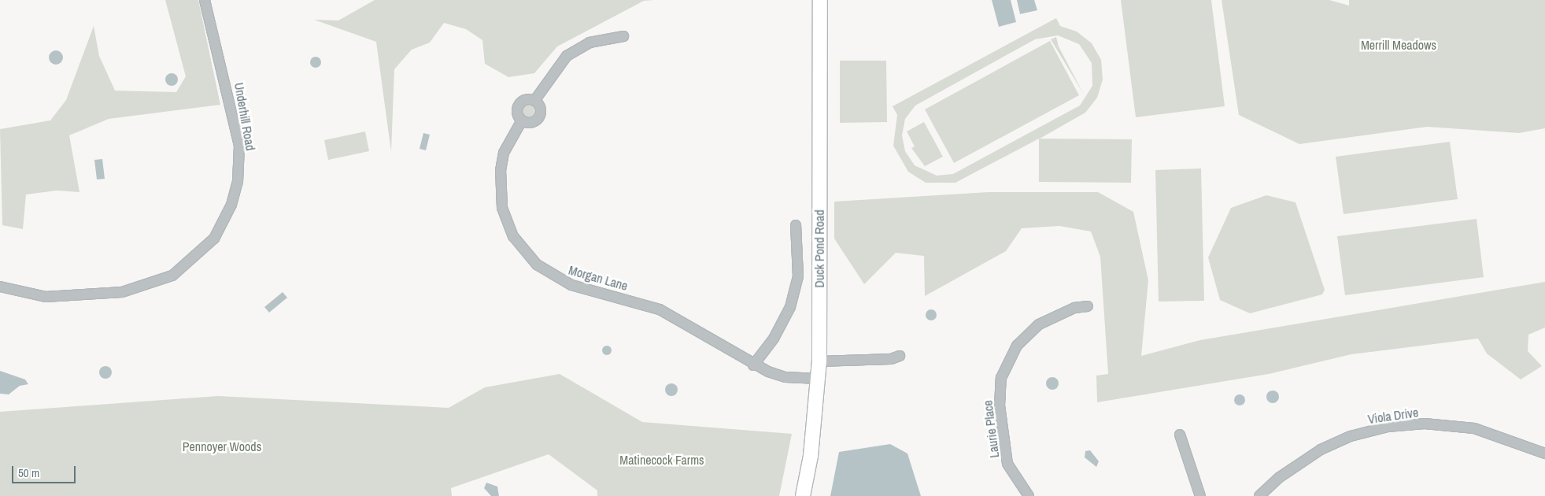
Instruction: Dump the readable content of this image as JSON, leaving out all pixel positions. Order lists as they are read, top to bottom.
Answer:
{
  "streets": {
    "street": [
      "Underhill Road",
      "Duck Pond Road",
      "Morgan Lane",
      "Viola Drive",
      "Laurie Place"
    ]
  },
  "crossings": [
    ["Duck Pond Road", "Morgan Lane"]
  ],
  "parks": ["Merrill Meadows", "Pennoyer Woods", "Matinecock Farms"],
  "scale_bar": "50 m"
}
